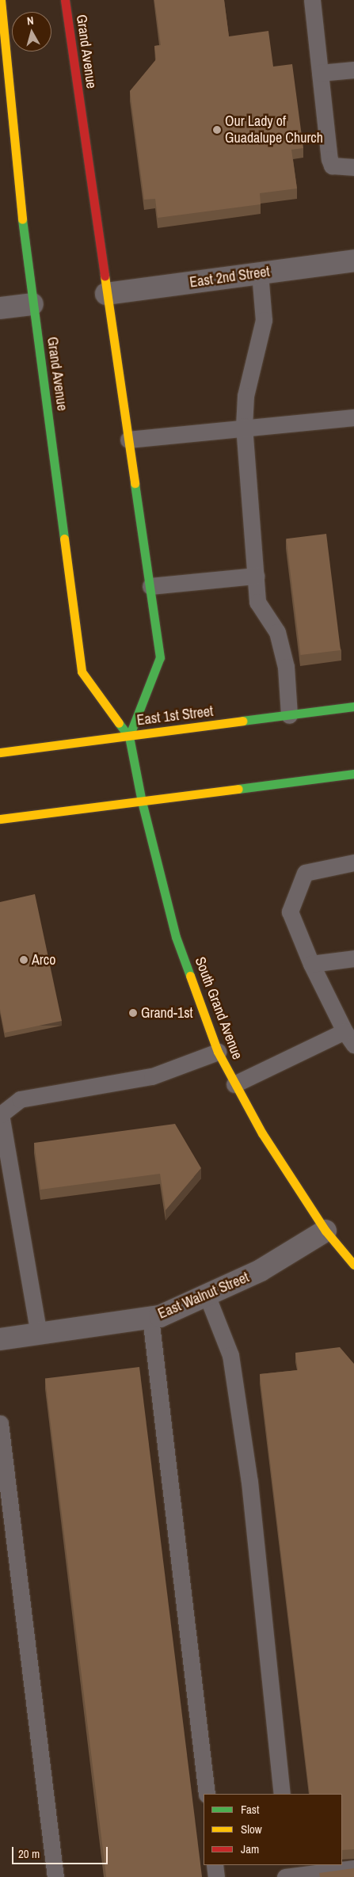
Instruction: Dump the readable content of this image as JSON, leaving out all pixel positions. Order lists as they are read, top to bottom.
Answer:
{
  "streets": {
    "main road": ["Grand Avenue", "East 1st Street", "South Grand Avenue"],
    "street": ["East 2nd Street", "East Walnut Street"]
  },
  "crossings": [
    ["Grand Avenue", "East 2nd Street"],
    ["Grand Avenue", "East 1st Street"],
    ["Grand Avenue", "South Grand Avenue"],
    ["South Grand Avenue", "East Walnut Street"]
  ],
  "places": ["Our Lady of Guadalupe Church", "Arco", "Grand-1st"],
  "legend": ["Fast", "Slow", "Jam"],
  "scale_bar": "20 m",
  "north": "top"
}
